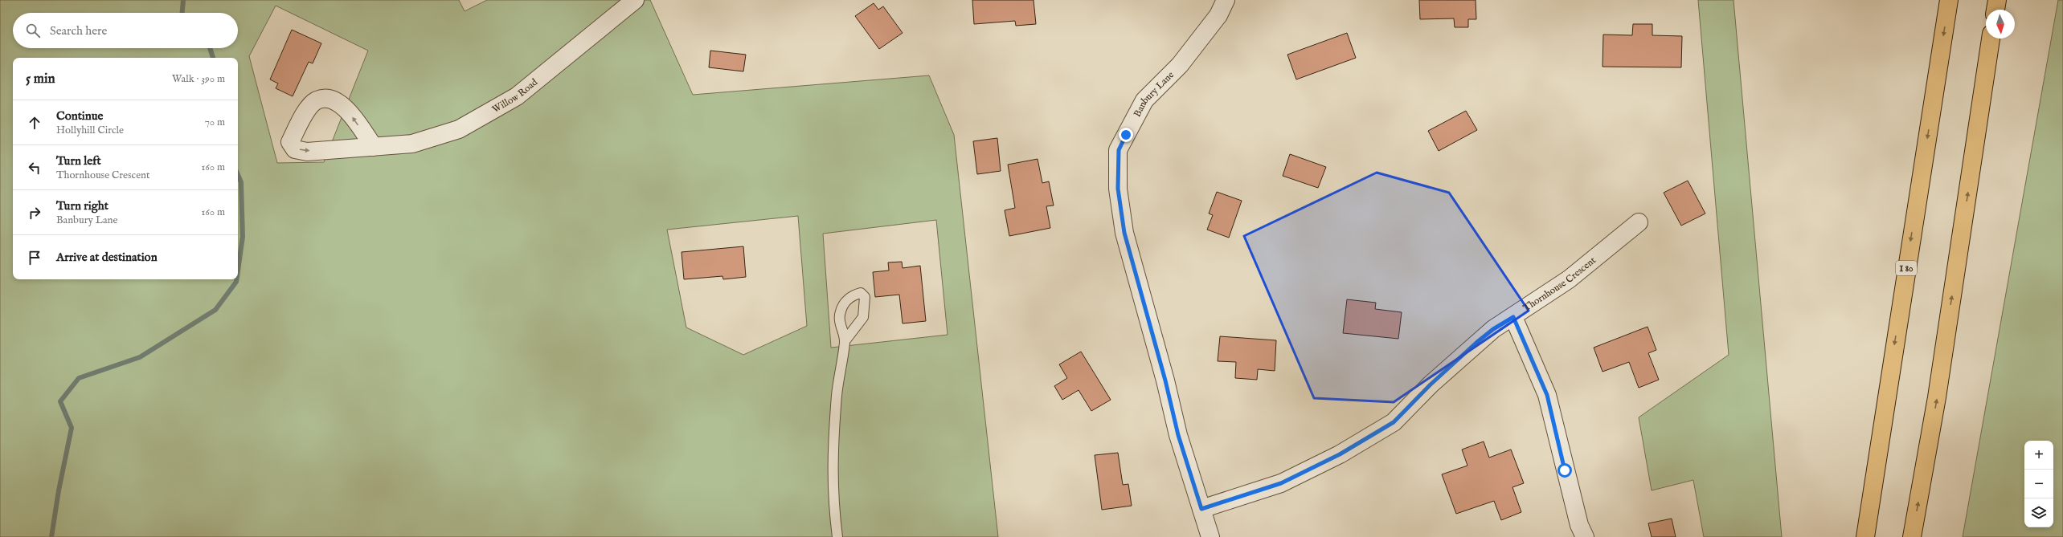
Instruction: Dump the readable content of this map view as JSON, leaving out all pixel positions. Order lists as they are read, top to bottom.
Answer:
{
  "streets": {
    "highway": ["I 80"],
    "street": ["Willow Road", "Banbury Lane", "Thornhouse Crescent"]
  },
  "crossings": [
    ["Banbury Lane", "Thornhouse Crescent"]
  ],
  "north": "bottom",
  "page": {
    "search": "Search here",
    "heading": ["5 min", "Walk · 390 m"],
    "list": [
      ["Continue", "Hollyhill Circle", "70 m"],
      ["Turn left", "Thornhouse Crescent", "160 m"],
      ["Turn right", "Banbury Lane", "160 m"],
      "Arrive at destination"
    ],
    "map_buttons": ["+", "−"]
  }
}
